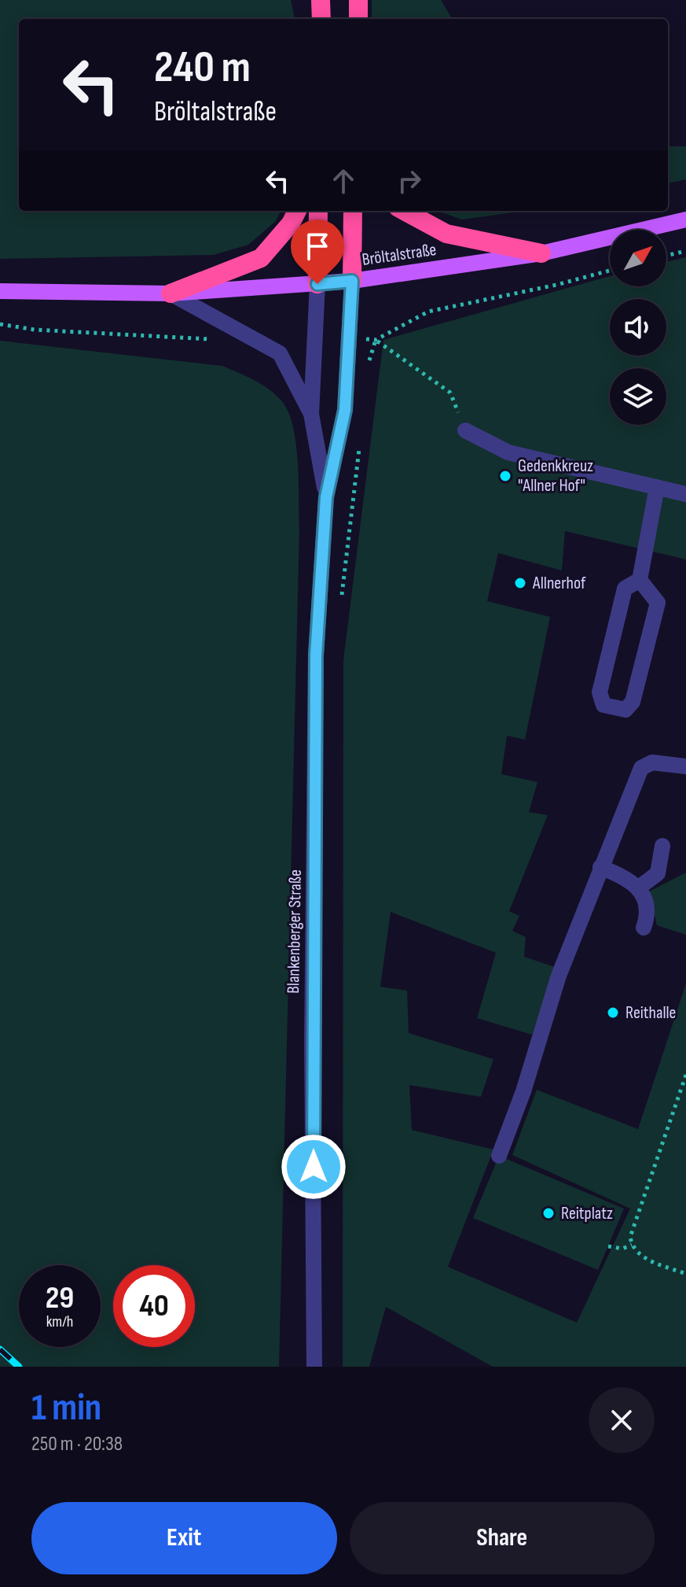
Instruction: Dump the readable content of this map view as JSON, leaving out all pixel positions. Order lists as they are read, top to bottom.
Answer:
{
  "streets": {
    "main road": ["Bröltalstraße"],
    "street": ["Blankenberger Straße"]
  },
  "crossings": [
    ["Bröltalstraße", "Blankenberger Straße"]
  ],
  "places": [
    "Gedenkkreuz \"Allner Hof\"",
    "Allnerhof",
    "Reithalle",
    "Reitplatz"
  ],
  "north": "top right",
  "page": {
    "turn": ["240 m", "Bröltalstraße"],
    "speed": "29 km/h",
    "limit": "40",
    "heading": ["1 min", "250 m · 20:38"],
    "buttons": ["Exit", "Share"]
  }
}
